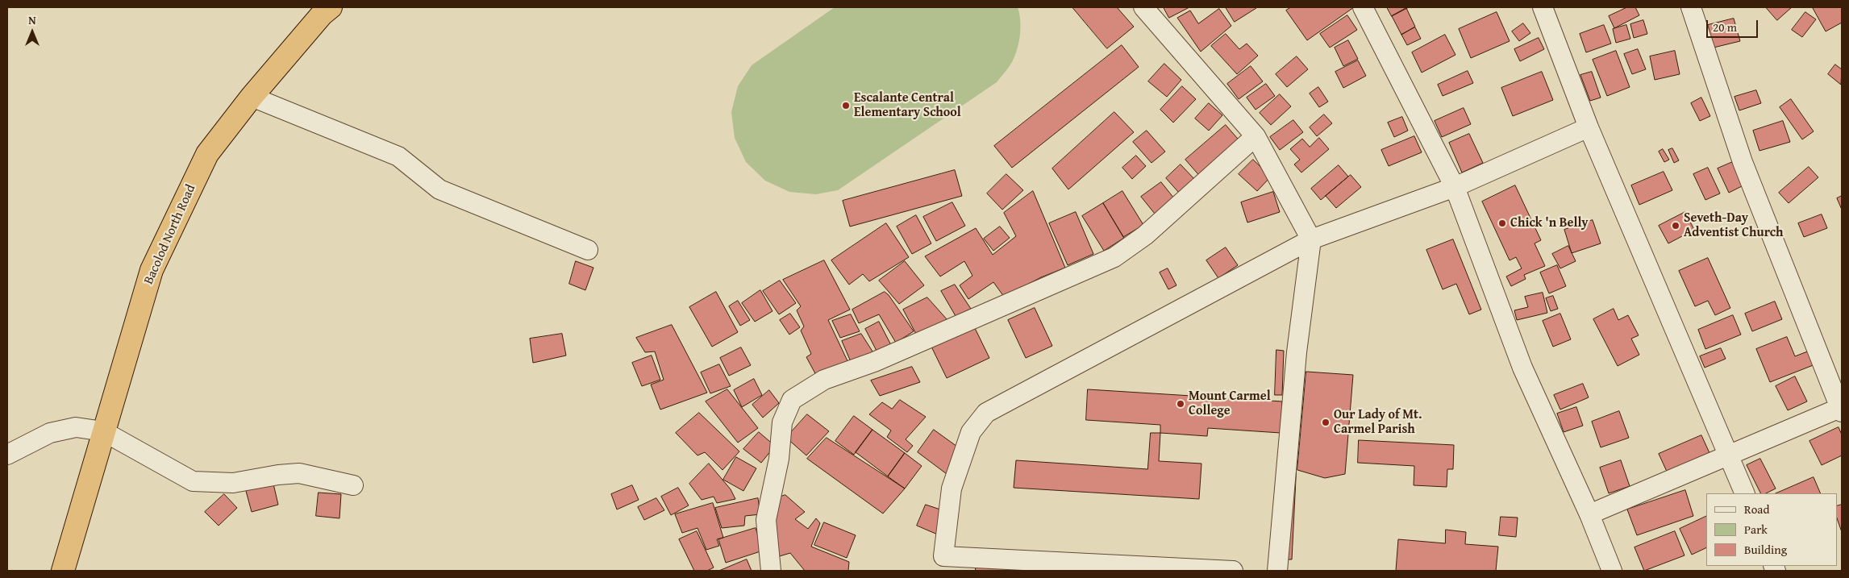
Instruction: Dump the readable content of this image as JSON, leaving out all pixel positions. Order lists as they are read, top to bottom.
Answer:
{
  "streets": {
    "highway": ["Bacolod North Road"]
  },
  "places": [
    "Escalante Central Elementary School",
    "Chick 'n Belly",
    "Seveth-Day Adventist Church",
    "Mount Carmel College",
    "Our Lady of Mt. Carmel Parish"
  ],
  "legend": ["Road", "Park", "Building"],
  "scale_bar": "20 m",
  "north": "top"
}
